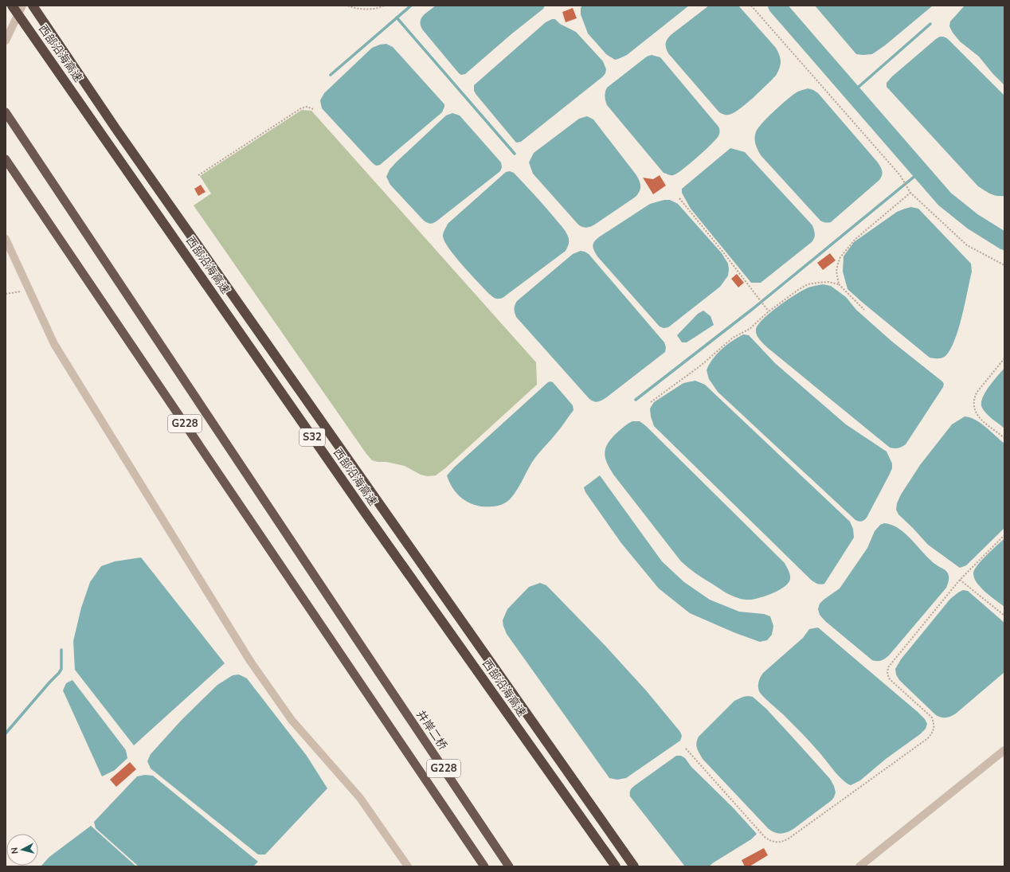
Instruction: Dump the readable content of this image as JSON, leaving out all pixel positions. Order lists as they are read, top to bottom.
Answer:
{
  "streets": {
    "highway": [
      "西部沿海高速",
      "G228",
      "S32",
      "井岸二桥"
    ]
  },
  "north": "left"
}
